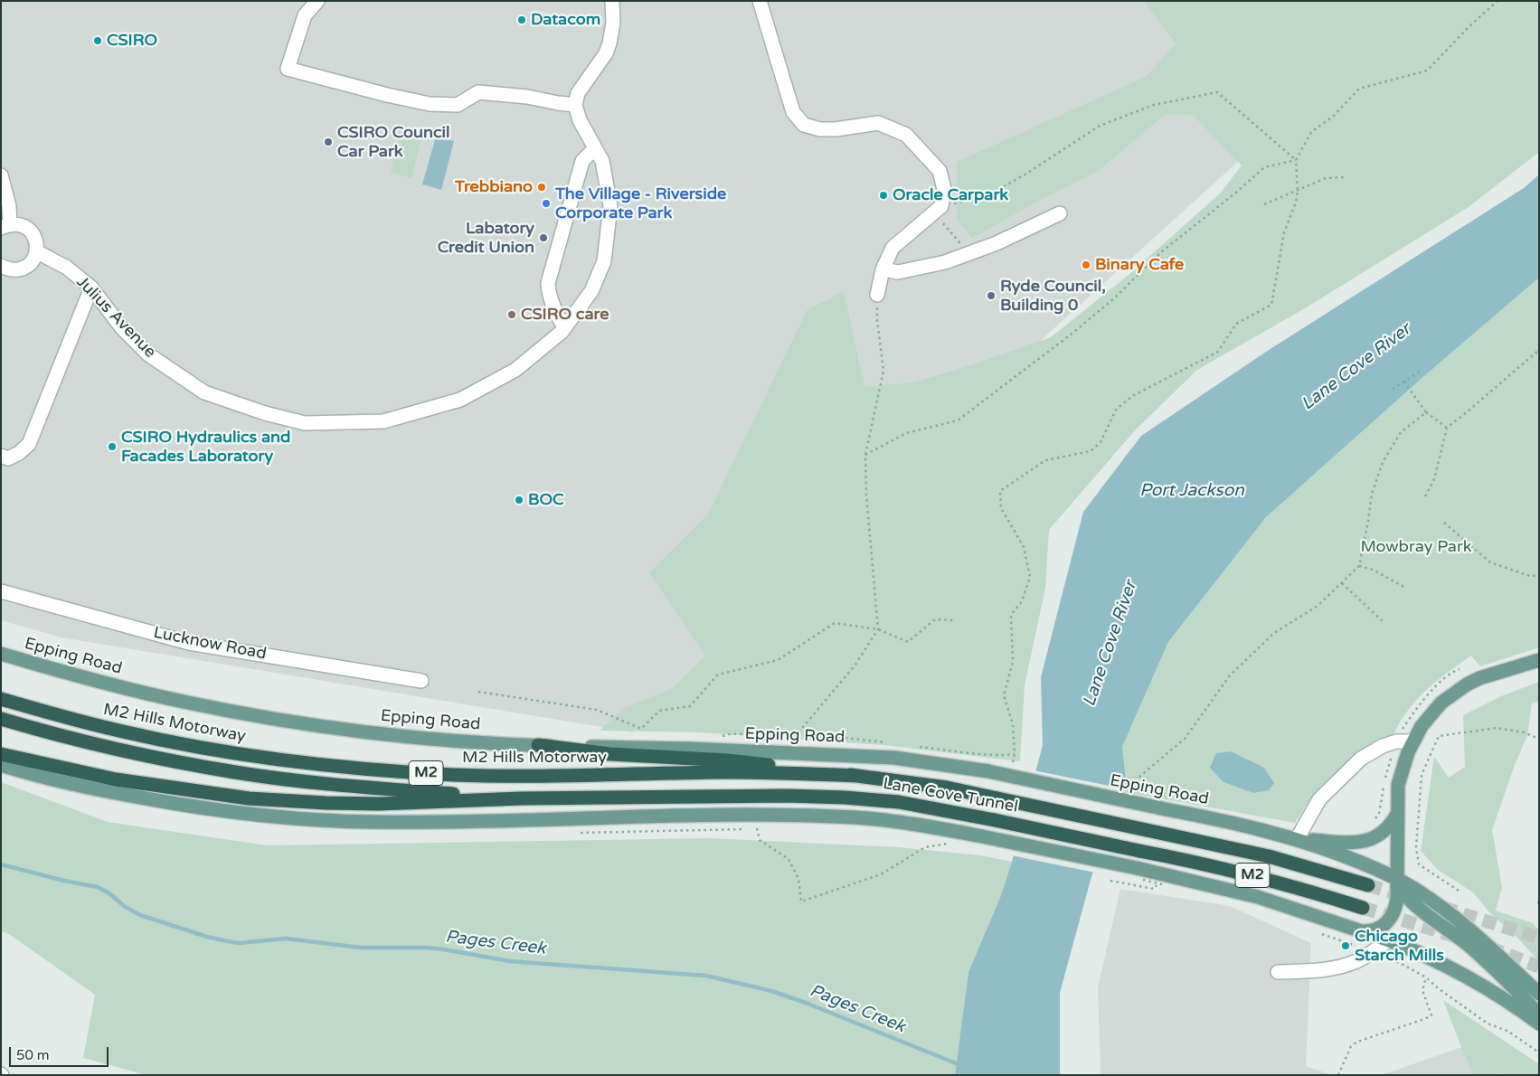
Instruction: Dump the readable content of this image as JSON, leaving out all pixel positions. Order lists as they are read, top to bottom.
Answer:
{
  "streets": {
    "highway": ["M2 Hills Motorway", "M2", "Lane Cove Tunnel"],
    "main road": ["Epping Road"],
    "street": ["Julius Avenue", "Lucknow Road"]
  },
  "crossings": [
    ["Epping Road", "M2"],
    ["M2 Hills Motorway", "M2"],
    ["M2 Hills Motorway", "Lane Cove Tunnel"],
    ["M2", "Lane Cove Tunnel"]
  ],
  "water": ["Lane Cove River", "Port Jackson", "Pages Creek"],
  "parks": ["Mowbray Park"],
  "places": [
    "Datacom",
    "CSIRO",
    "CSIRO Council Car Park",
    "Trebbiano",
    "Oracle Carpark",
    "The Village - Riverside Corporate Park",
    "Labatory Credit Union",
    "Binary Cafe",
    "Ryde Council, Building 0",
    "CSIRO care",
    "CSIRO Hydraulics and Facades Laboratory",
    "BOC",
    "Chicago Starch Mills"
  ],
  "scale_bar": "50 m"
}
